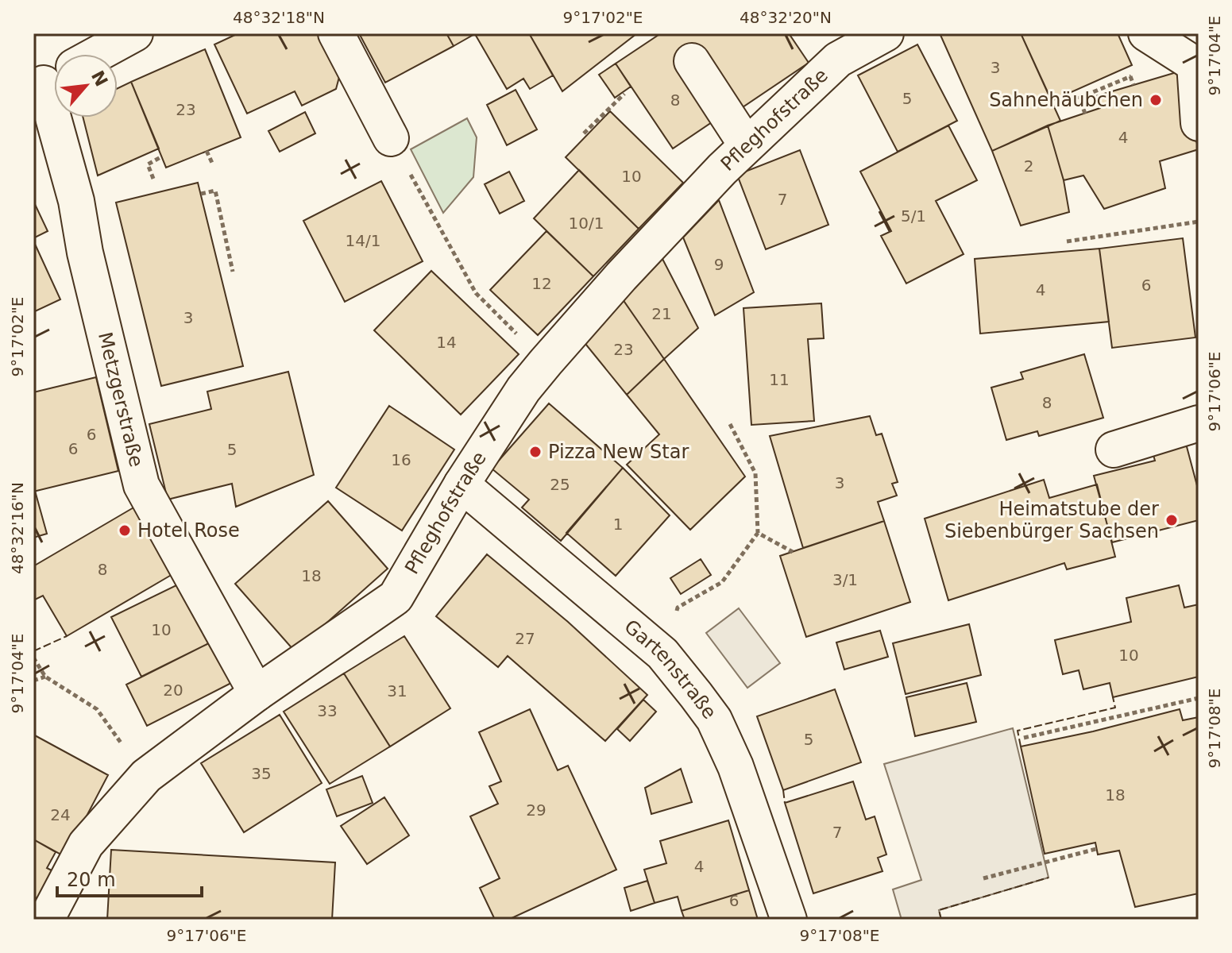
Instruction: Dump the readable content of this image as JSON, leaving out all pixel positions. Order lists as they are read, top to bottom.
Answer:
{
  "streets": {
    "street": ["Pfleghofstraße", "Metzgerstraße", "Gartenstraße"]
  },
  "crossings": [
    ["Pfleghofstraße", "Metzgerstraße"],
    ["Pfleghofstraße", "Gartenstraße"]
  ],
  "places": [
    "Sahnehäubchen",
    "Pizza New Star",
    "Heimatstube der Siebenbürger Sachsen",
    "Hotel Rose"
  ],
  "house_numbers": [
    "3",
    "5",
    "8",
    "23",
    "4",
    "2",
    "10",
    "7",
    "5/1",
    "10/1",
    "14/1",
    "9",
    "12",
    "6",
    "4",
    "21",
    "3",
    "14",
    "23",
    "11",
    "8",
    "6",
    "6",
    "5",
    "16",
    "3",
    "25",
    "1",
    "8",
    "18",
    "3/1",
    "10",
    "27",
    "10",
    "20",
    "31",
    "33",
    "5",
    "35",
    "18",
    "29",
    "24",
    "7",
    "4",
    "6"
  ],
  "scale_bar": "20 m",
  "north": "top right",
  "coordinates": [
    "48°32'18\"N",
    "9°17'02\"E",
    "48°32'20\"N",
    "9°17'04\"E",
    "9°17'06\"E",
    "48°32'16\"N",
    "9°17'08\"E"
  ]
}
